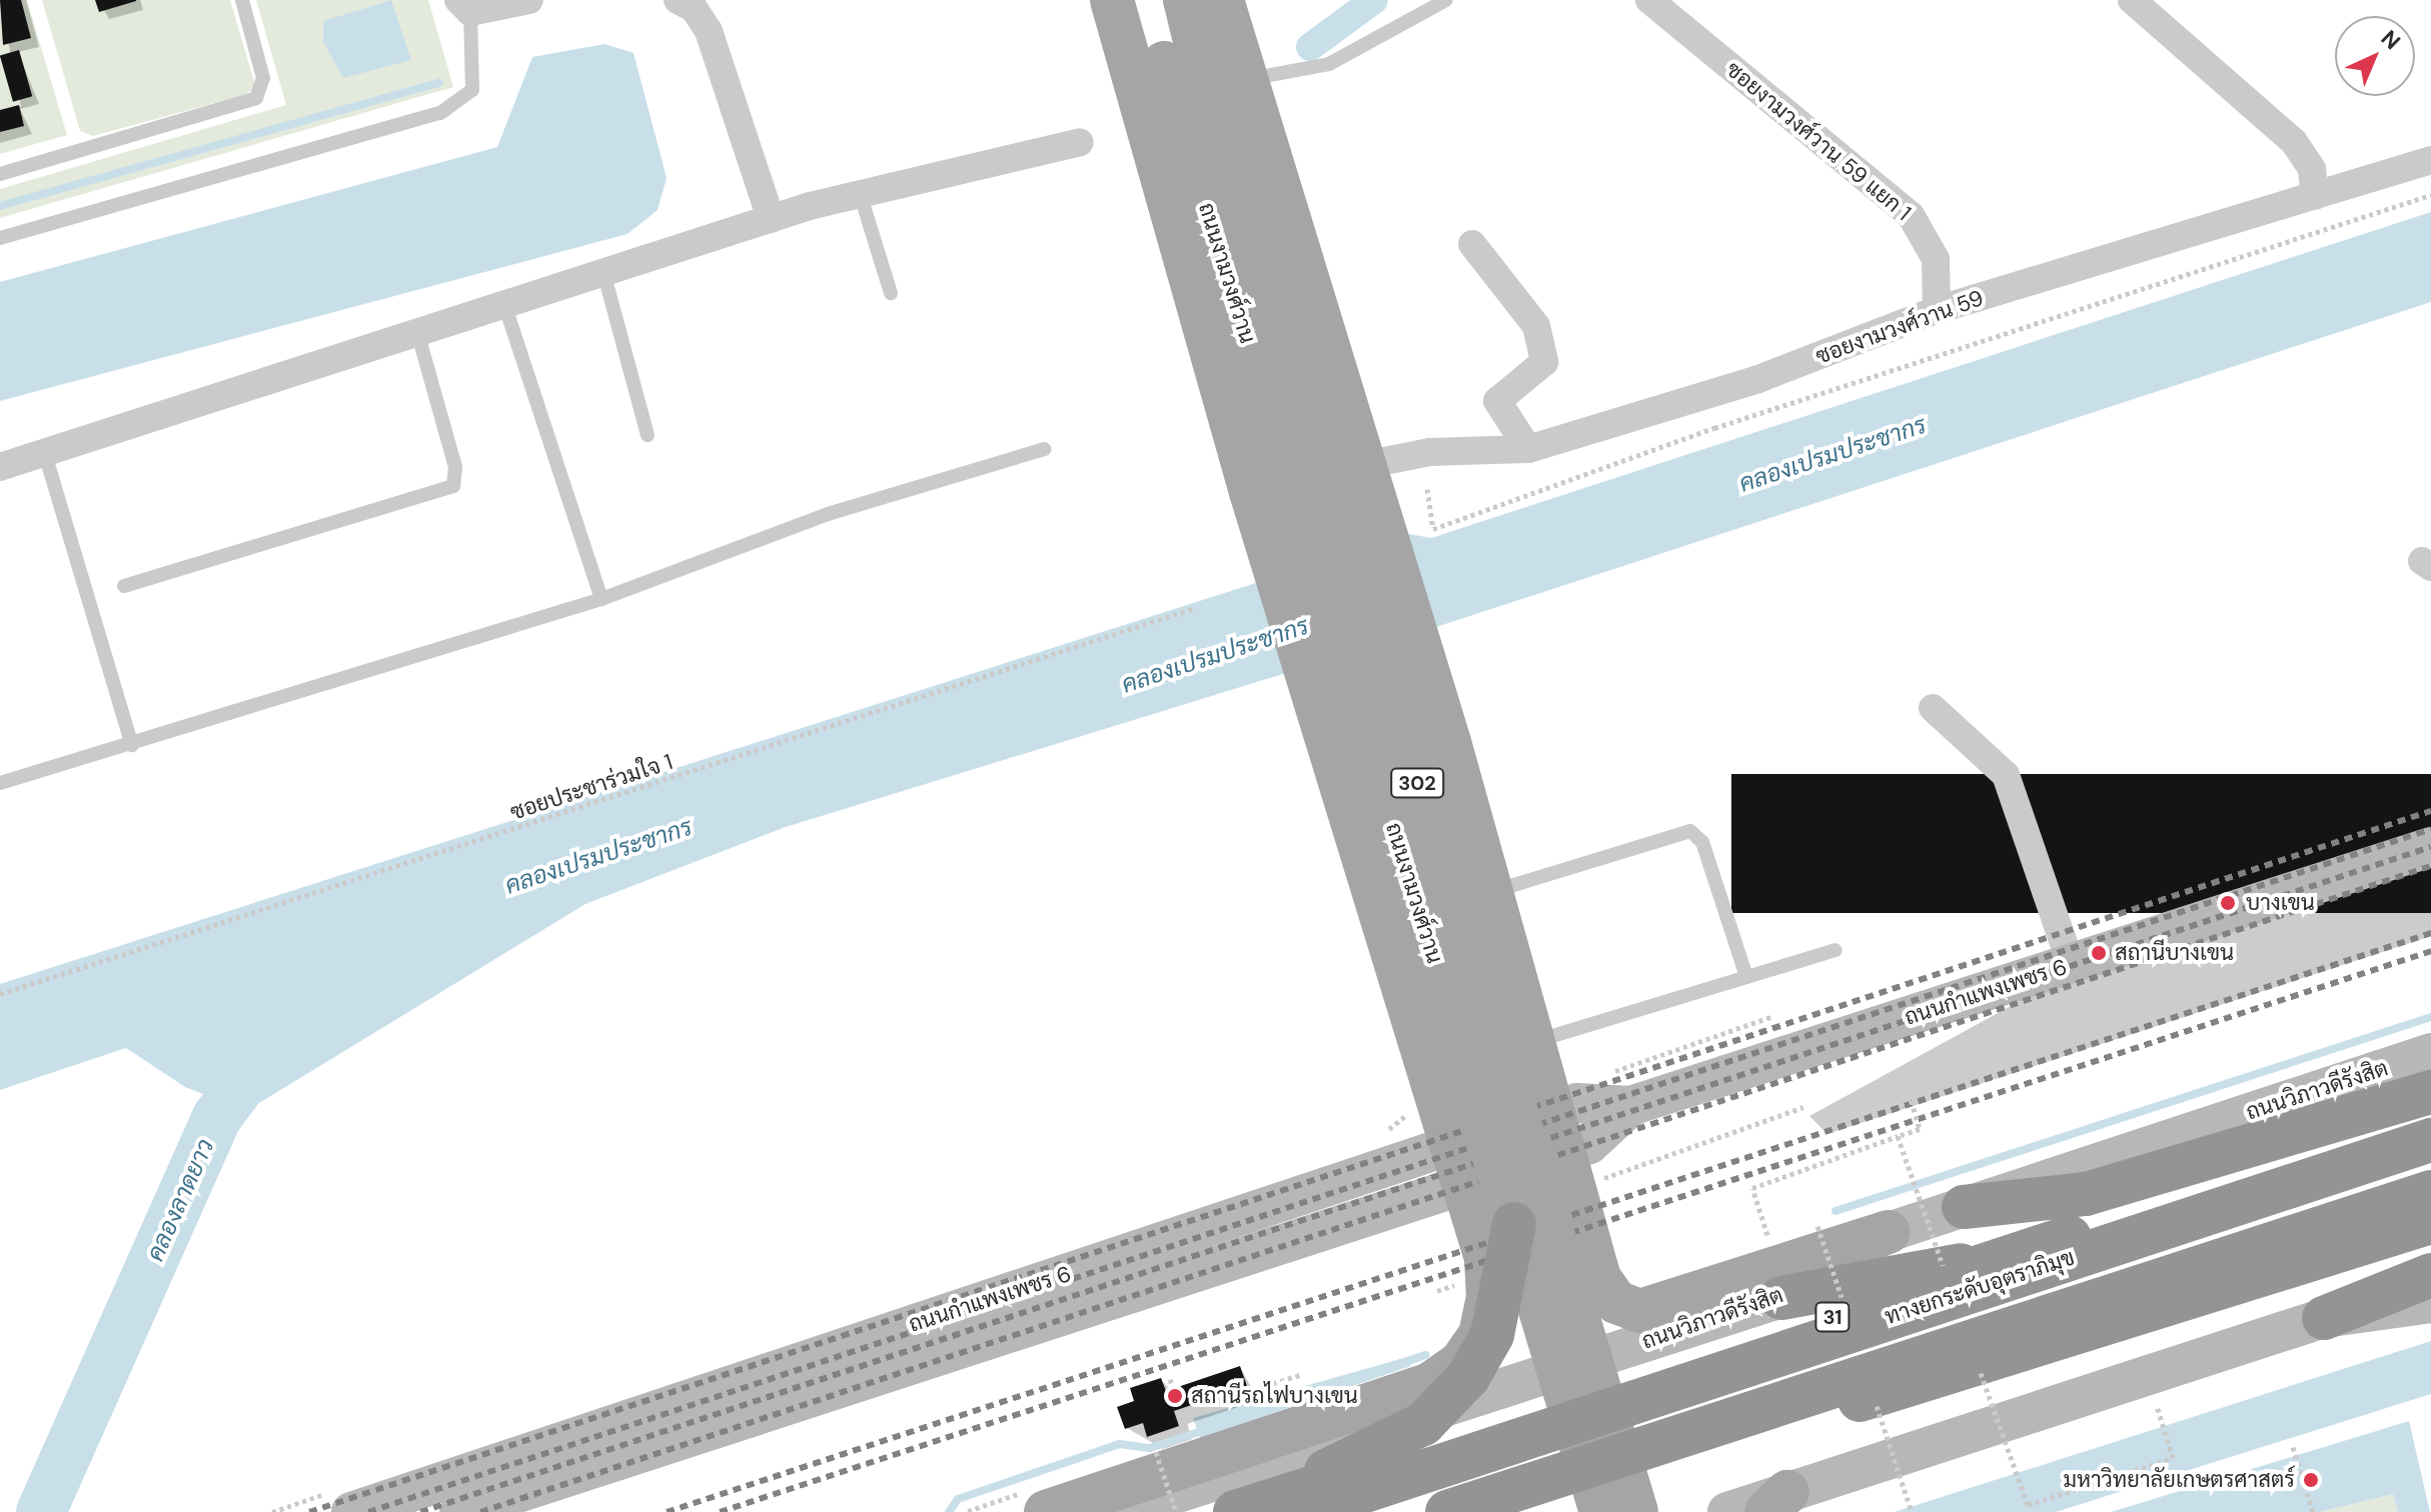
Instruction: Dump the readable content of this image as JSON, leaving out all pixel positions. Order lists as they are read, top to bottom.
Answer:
{
  "streets": {
    "highway": ["ถนนวิภาวดีรังสิต", "ทางยกระดับอุตราภิมุข", "31"],
    "main road": ["ถนนงามวงศ์วาน", "302"],
    "street": ["ซอยงามวงศ์วาน 59 แยก 1", "ซอยงามวงศ์วาน 59", "ถนนกำแพงเพชร 6"],
    "path": ["ซอยประชาร่วมใจ 1"]
  },
  "crossings": [
    ["ซอยงามวงศ์วาน 59 แยก 1", "ซอยงามวงศ์วาน 59"]
  ],
  "water": ["คลองเปรมประชากร", "คลองลาดยาว"],
  "places": [
    "บางเขน",
    "สถานีบางเขน",
    "สถานีรถไฟบางเขน",
    "มหาวิทยาลัยเกษตรศาสตร์"
  ],
  "north": "top right"
}
